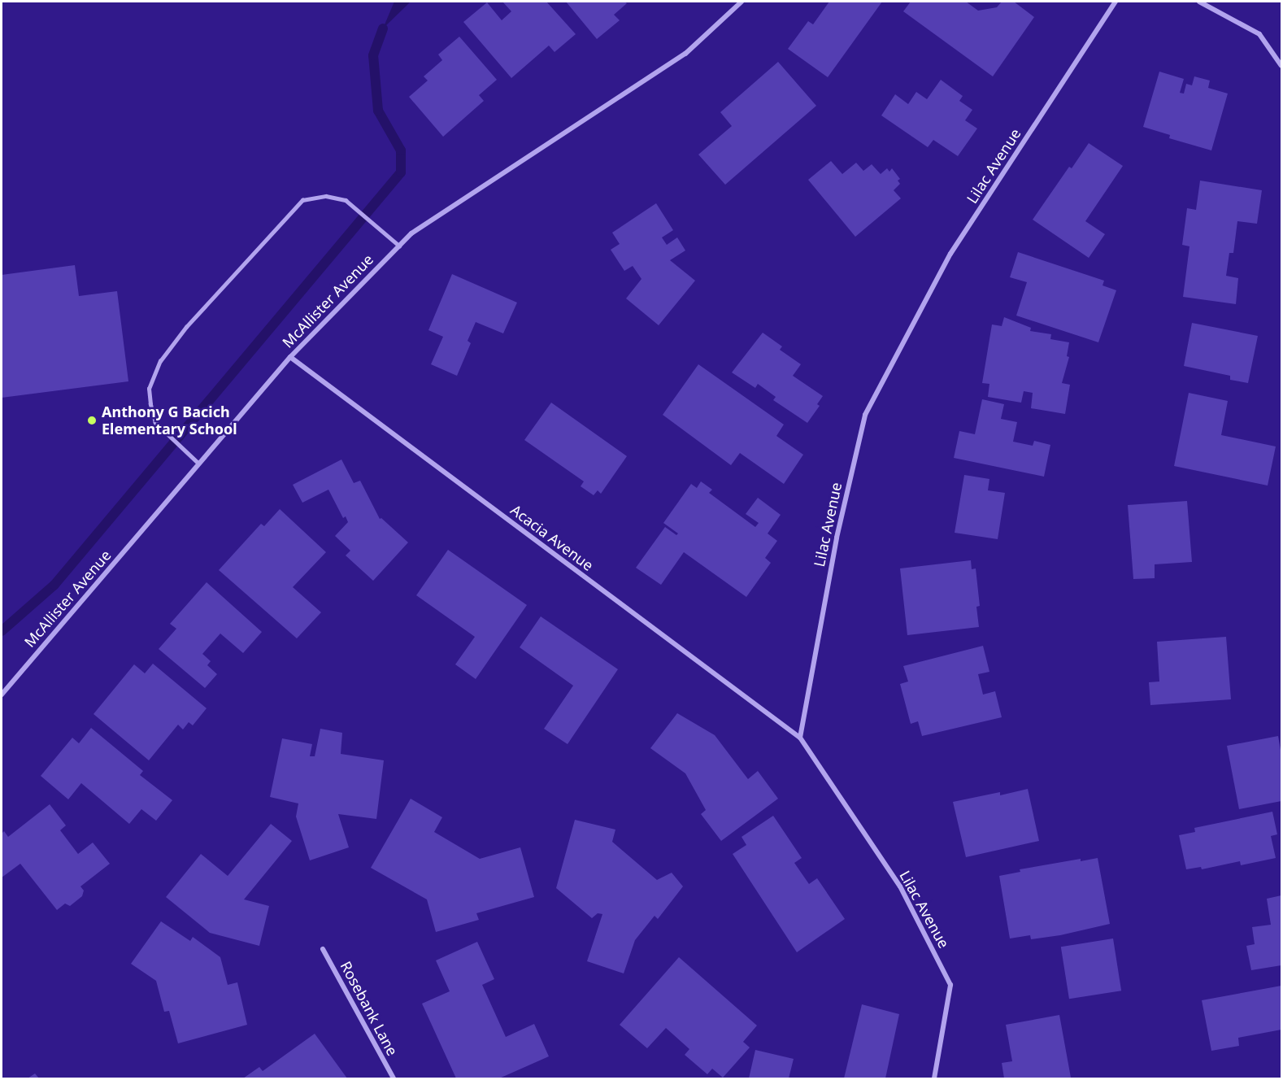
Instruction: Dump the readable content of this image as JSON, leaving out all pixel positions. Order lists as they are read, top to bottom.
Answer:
{
  "streets": {
    "street": [
      "Lilac Avenue",
      "McAllister Avenue",
      "Acacia Avenue",
      "Rosebank Lane"
    ]
  },
  "crossings": [
    ["Lilac Avenue", "Acacia Avenue"],
    ["McAllister Avenue", "Acacia Avenue"]
  ],
  "places": ["Anthony G Bacich Elementary School"]
}
